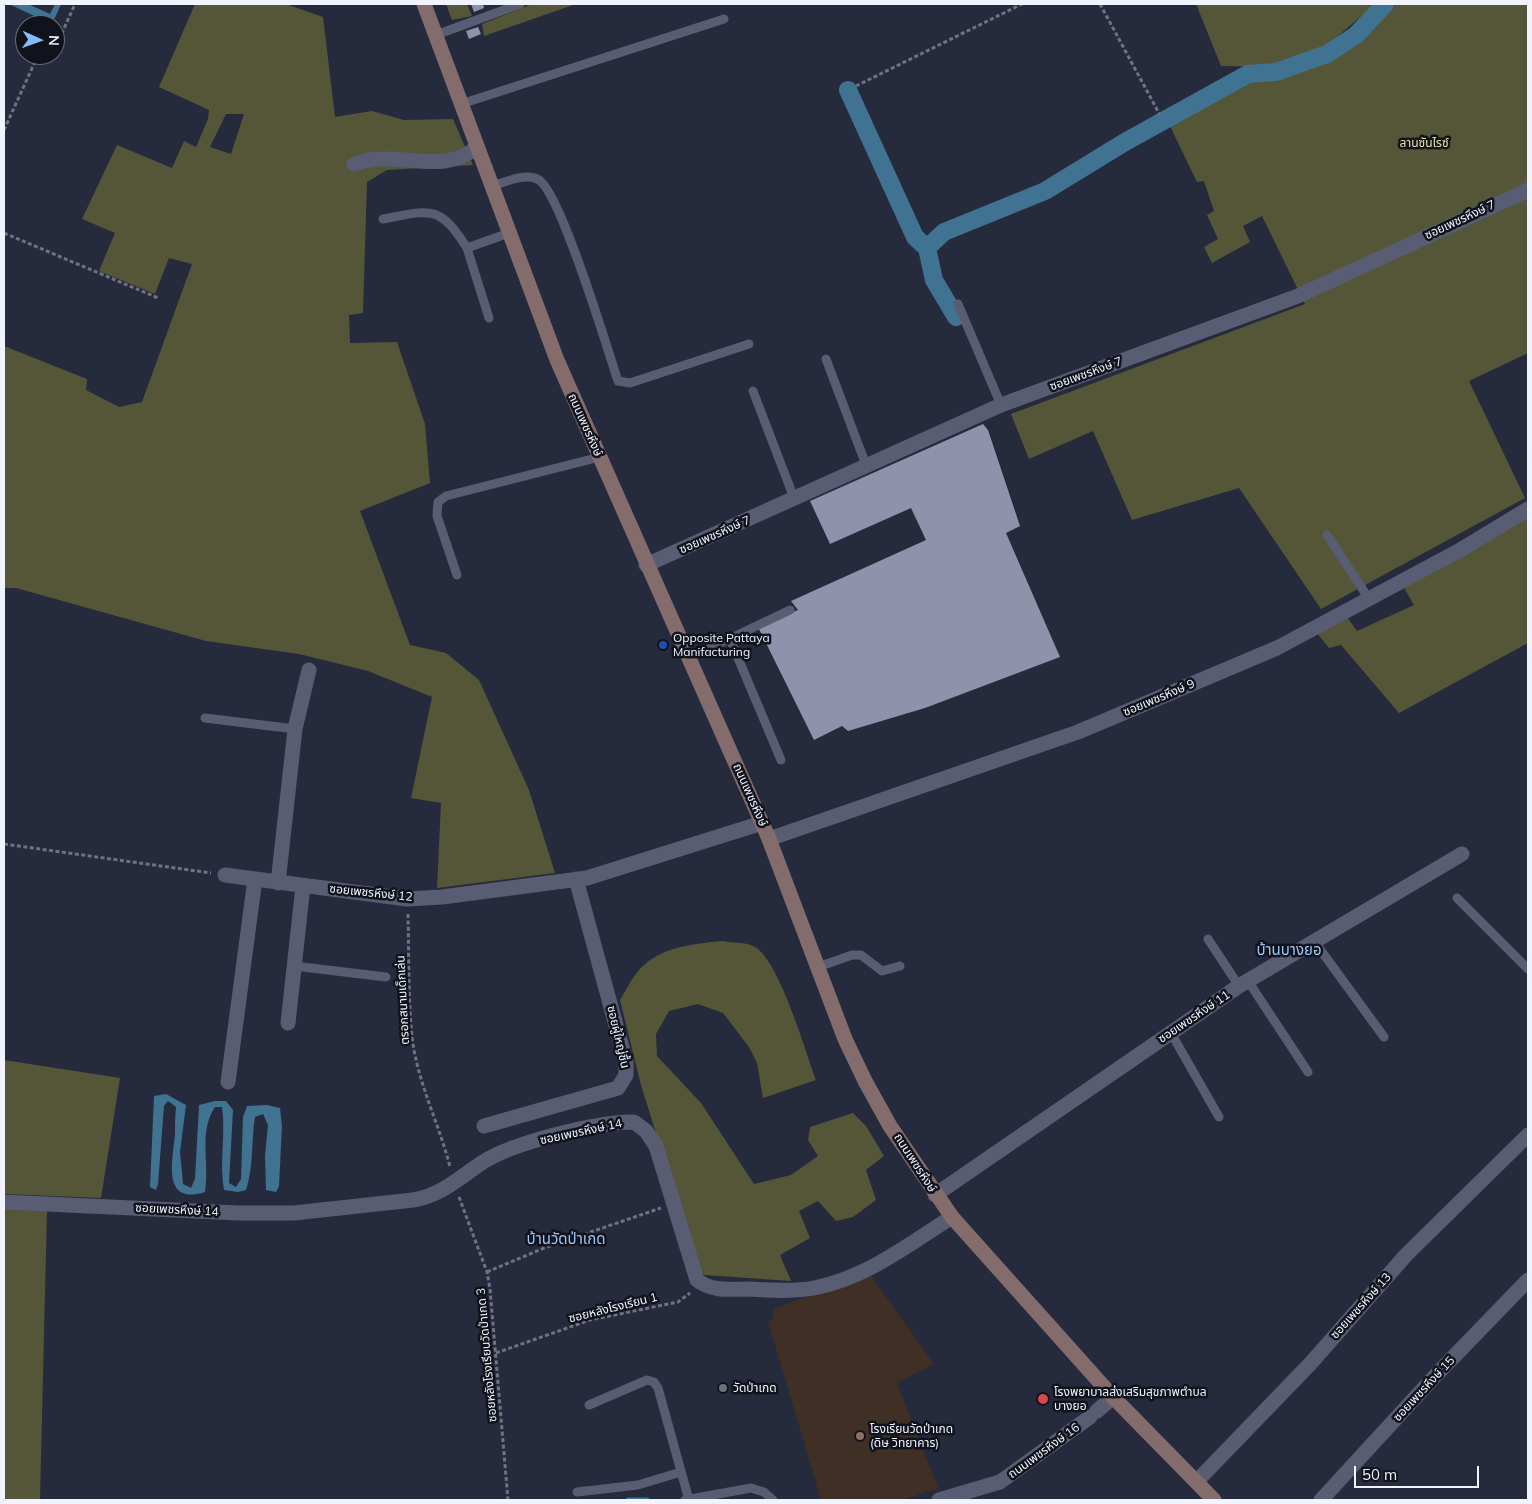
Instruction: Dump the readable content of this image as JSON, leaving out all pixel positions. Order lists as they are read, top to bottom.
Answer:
{
  "streets": {
    "main road": ["ถนนเพชรหึงษ์"],
    "street": [
      "ซอยเพชรหึงษ์ 7",
      "ซอยเพชรหึงษ์ 9",
      "ซอยเพชรหึงษ์ 12",
      "ซอยเพชรหึงษ์ 11",
      "ซอยผู้ใหญ่ชื้น",
      "ซอยเพชรหึงษ์ 14",
      "ซอยเพชรหึงษ์ 13",
      "ซอยเพชรหึงษ์ 15",
      "ถนนเพชรหึงษ์ 16"
    ],
    "path": ["ตรอกสนามเด็กเล่น", "ซอยหลังโรงเรียน 1", "ซอยหลังโรงเรียนวัดป่าเกด 3"]
  },
  "crossings": [
    ["ซอยเพชรหึงษ์ 7", "ถนนเพชรหึงษ์"],
    ["ถนนเพชรหึงษ์", "ซอยเพชรหึงษ์ 9"],
    ["ถนนเพชรหึงษ์", "ซอยเพชรหึงษ์ 12"],
    ["ถนนเพชรหึงษ์", "ซอยเพชรหึงษ์ 11"],
    ["ถนนเพชรหึงษ์", "ซอยเพชรหึงษ์ 13"],
    ["ถนนเพชรหึงษ์", "ถนนเพชรหึงษ์ 16"],
    ["ซอยเพชรหึงษ์ 12", "ตรอกสนามเด็กเล่น"],
    ["ซอยเพชรหึงษ์ 12", "ซอยผู้ใหญ่ชื้น"],
    ["ตรอกสนามเด็กเล่น", "ซอยเพชรหึงษ์ 14"],
    ["ตรอกสนามเด็กเล่น", "ซอยหลังโรงเรียนวัดป่าเกด 3"],
    ["ซอยเพชรหึงษ์ 14", "ซอยหลังโรงเรียน 1"],
    ["ซอยเพชรหึงษ์ 14", "ซอยหลังโรงเรียนวัดป่าเกด 3"],
    ["ซอยหลังโรงเรียน 1", "ซอยหลังโรงเรียนวัดป่าเกด 3"]
  ],
  "districts": ["บ้านบางยอ", "บ้านวัดป่าเกด"],
  "parks": ["ลานซันไรซ์"],
  "places": [
    "Opposite Pattaya Manifacturing",
    "วัดป่าเกด",
    "โรงพยาบาลส่งเสริมสุขภาพตำบล บางยอ",
    "โรงเรียนวัดป่าเกด (ดิษ วิทยาคาร)"
  ],
  "scale_bar": "50 m",
  "north": "right"
}
